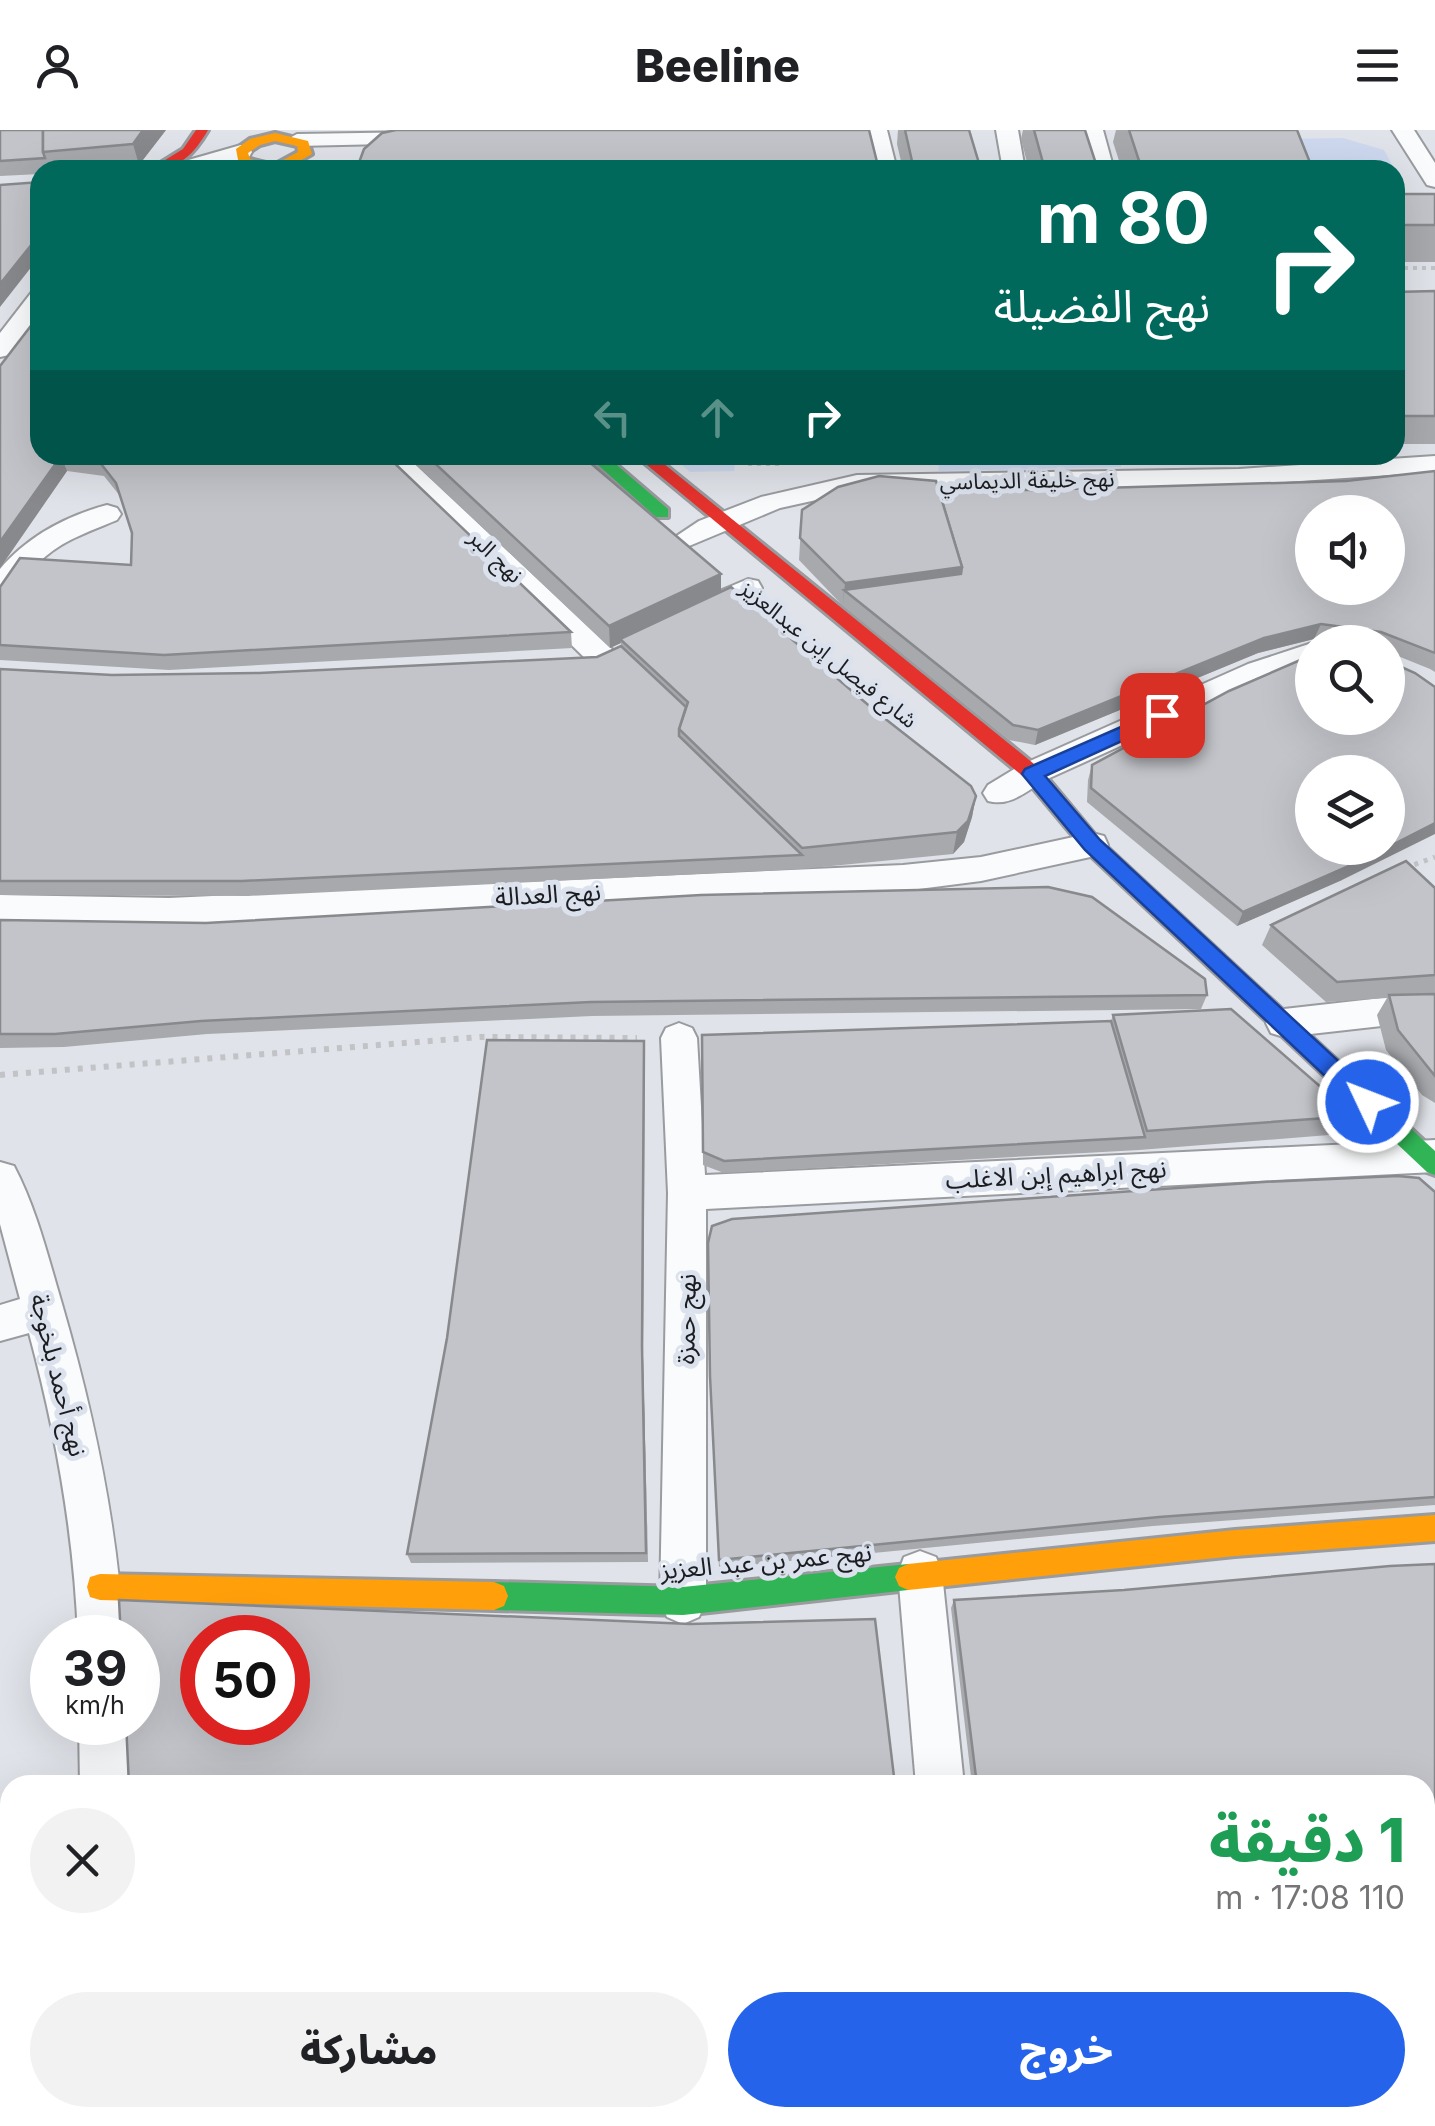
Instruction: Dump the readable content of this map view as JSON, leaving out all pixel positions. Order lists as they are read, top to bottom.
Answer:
{
  "streets": {
    "main road": ["شارع فيصل إبن عبدالعزيز", "نهج عمر بن عبد العزيز"],
    "street": [
      "نهج خليفة الديماسي",
      "نهج البر",
      "نهج العدالة",
      "نهج ابراهيم إبن الاغلب",
      "نهج حمزة",
      "نهج أحمد بلخوجة"
    ]
  },
  "crossings": [
    ["نهج خليفة الديماسي", "شارع فيصل إبن عبدالعزيز"],
    ["شارع فيصل إبن عبدالعزيز", "نهج العدالة"],
    ["شارع فيصل إبن عبدالعزيز", "نهج ابراهيم إبن الاغلب"],
    ["نهج ابراهيم إبن الاغلب", "نهج حمزة"],
    ["نهج حمزة", "نهج عمر بن عبد العزيز"],
    ["نهج أحمد بلخوجة", "نهج عمر بن عبد العزيز"]
  ],
  "page": {
    "header": "Beeline",
    "turn": ["80 m", "نهج الفضيلة"],
    "speed": "39 km/h",
    "limit": "50",
    "heading": ["1 دقيقة", "110 m · 17:08"],
    "buttons": ["خروج", "مشاركة"]
  }
}
